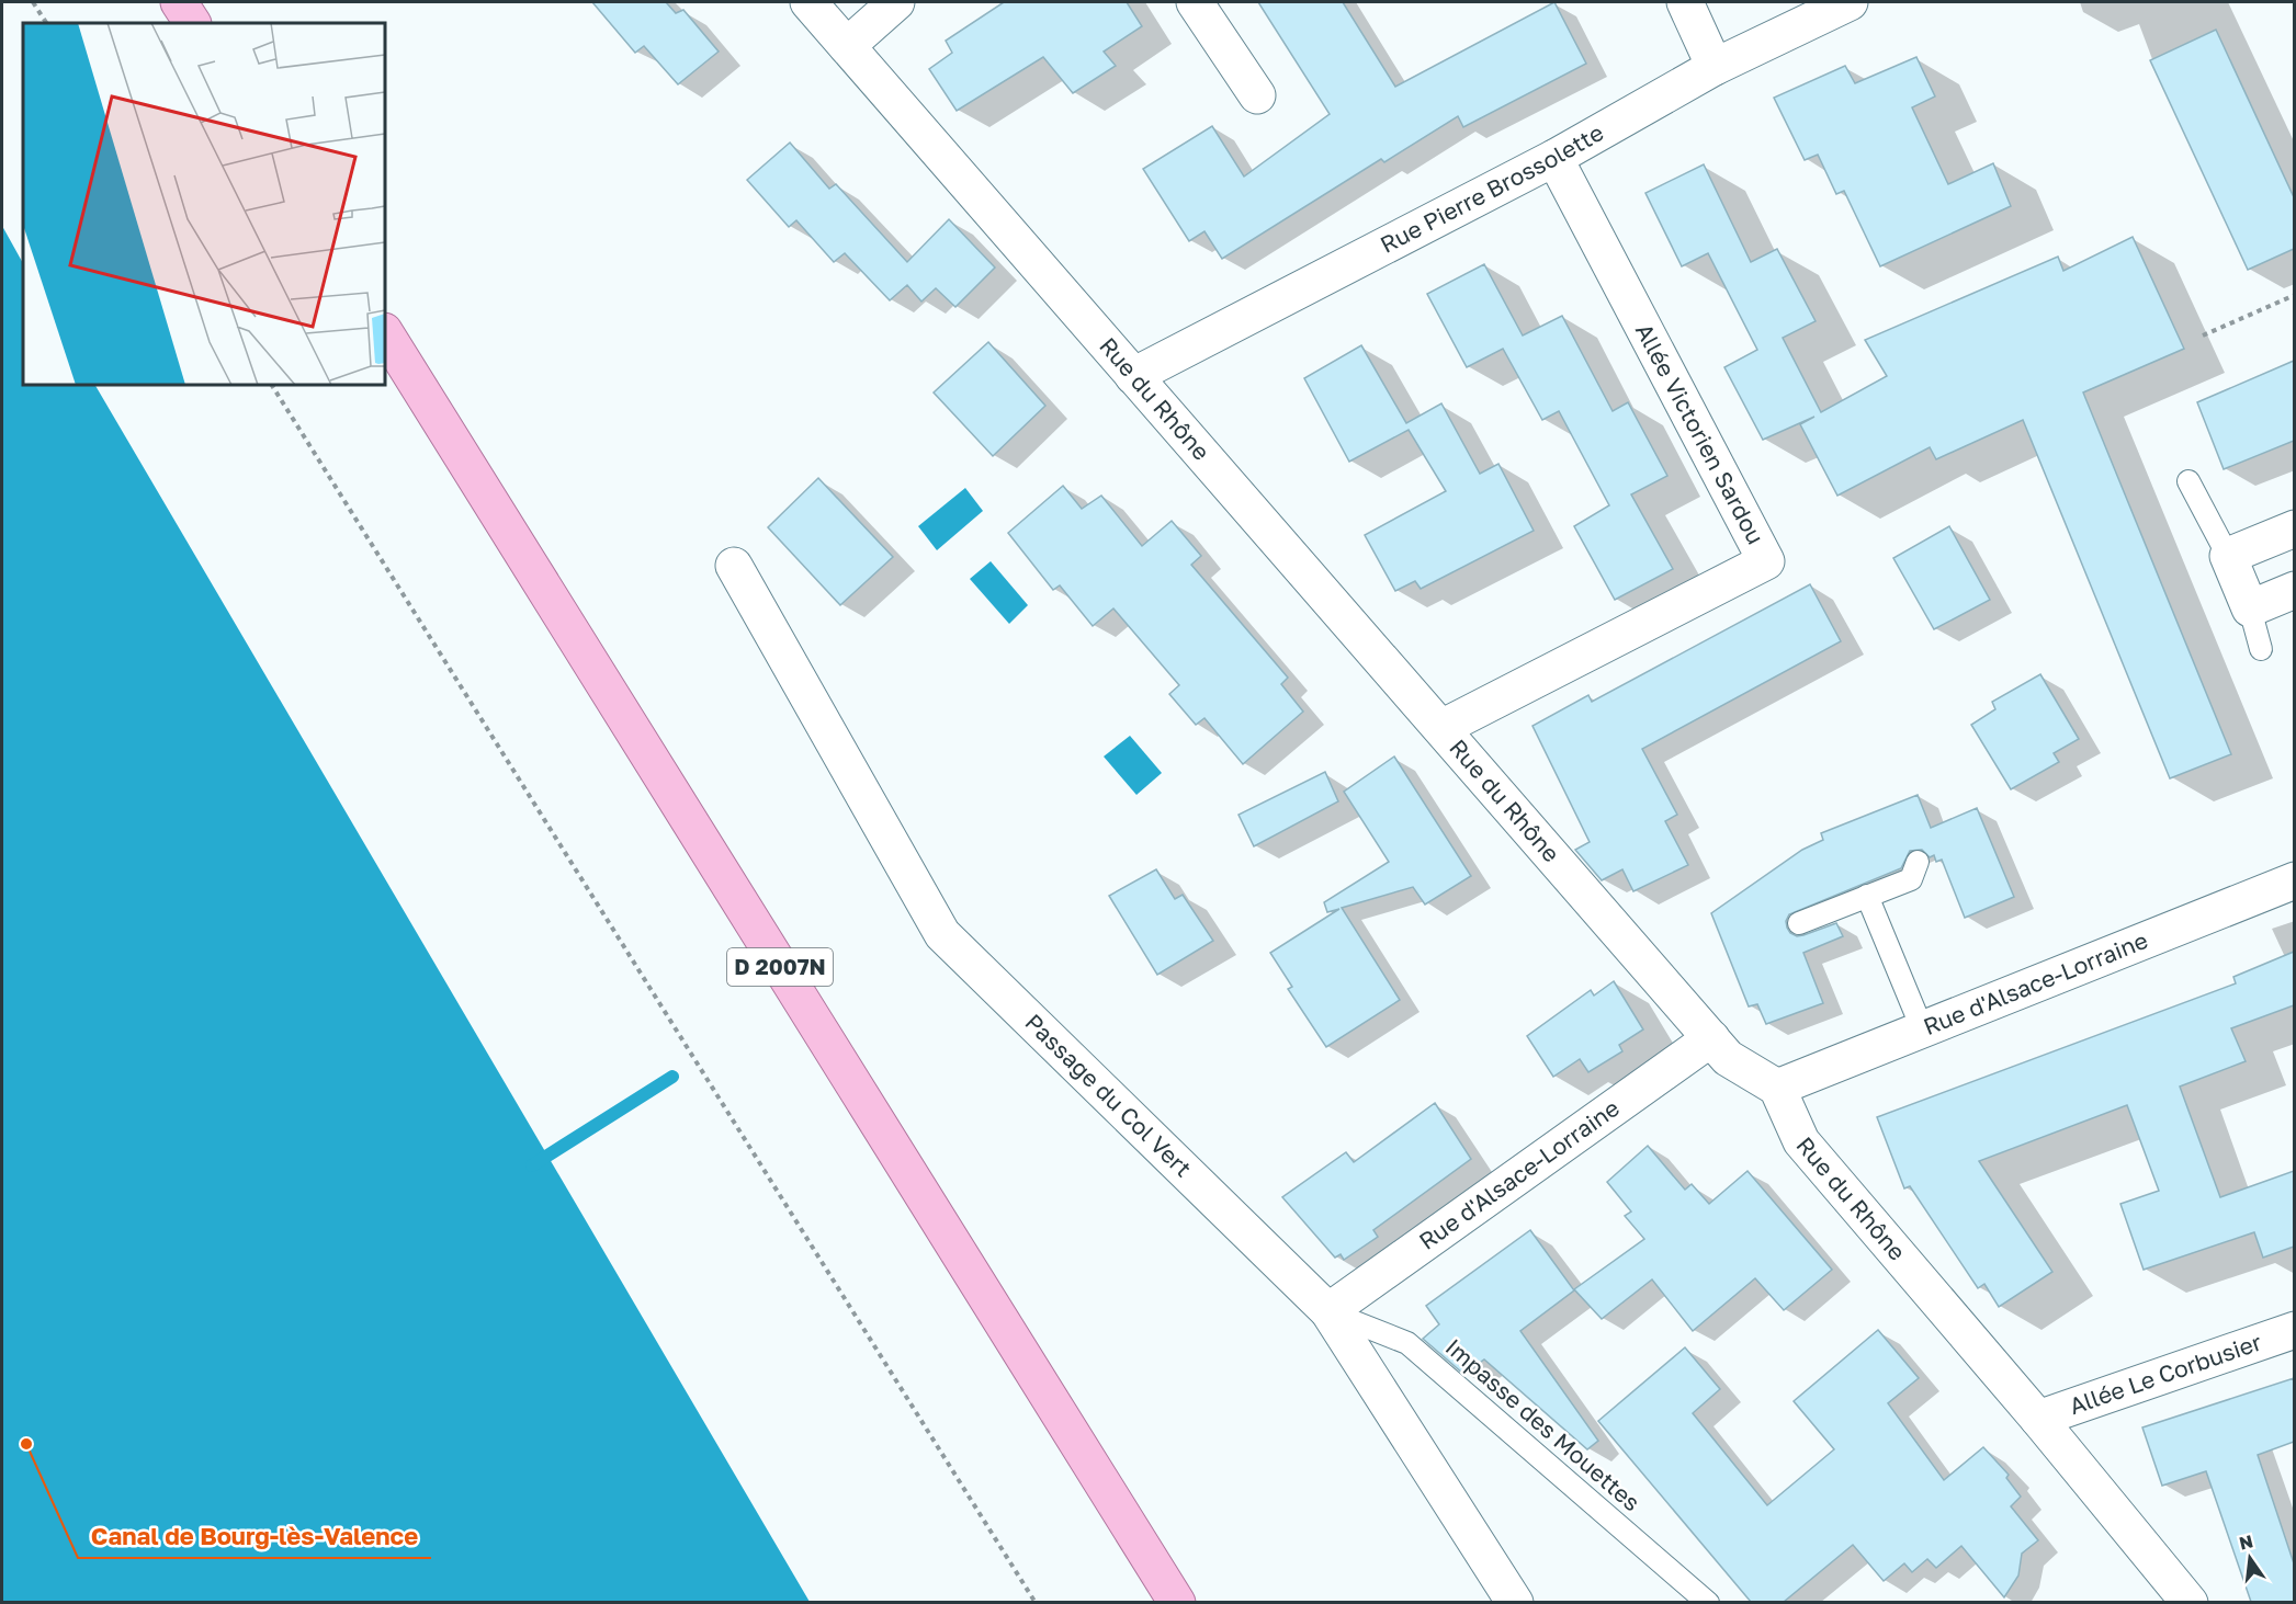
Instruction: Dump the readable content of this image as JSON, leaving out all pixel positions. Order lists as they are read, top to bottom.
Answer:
{
  "streets": {
    "main road": ["D 2007N"],
    "street": [
      "Rue Pierre Brossolette",
      "Rue du Rhône",
      "Allée Victorien Sardou",
      "Rue d'Alsace-Lorraine",
      "Passage du Col Vert",
      "Allée Le Corbusier"
    ],
    "lane": ["Impasse des Mouettes"]
  },
  "crossings": [
    ["Rue Pierre Brossolette", "Rue du Rhône"],
    ["Rue Pierre Brossolette", "Allée Victorien Sardou"],
    ["Rue du Rhône", "Allée Victorien Sardou"],
    ["Rue du Rhône", "Rue d'Alsace-Lorraine"],
    ["Rue du Rhône", "Allée Le Corbusier"],
    ["Rue d'Alsace-Lorraine", "Passage du Col Vert"],
    ["Rue d'Alsace-Lorraine", "Impasse des Mouettes"],
    ["Passage du Col Vert", "Impasse des Mouettes"]
  ],
  "places": ["Canal de Bourg-lès-Valence"],
  "north": "top"
}
